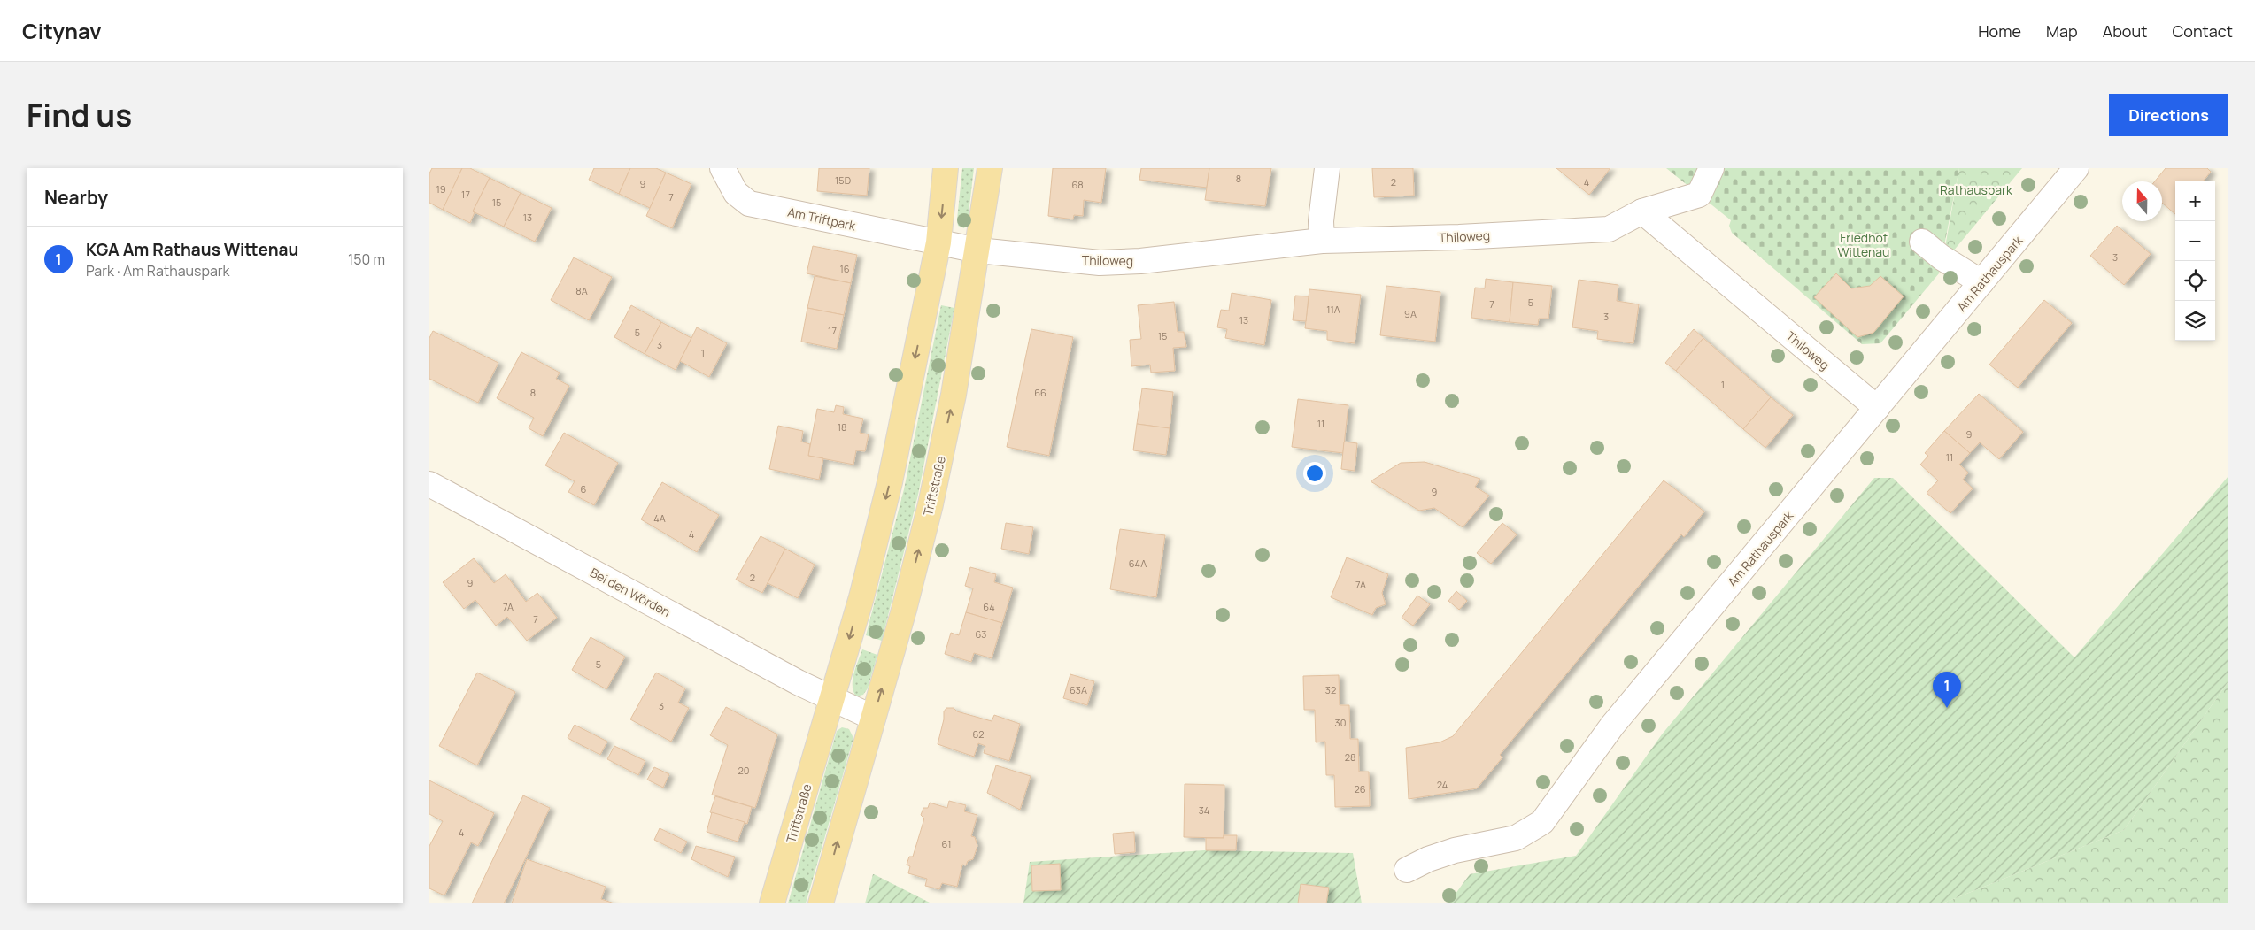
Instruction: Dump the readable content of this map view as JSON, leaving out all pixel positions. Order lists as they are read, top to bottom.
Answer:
{
  "streets": {
    "main road": ["Triftstraße"],
    "street": [
      "Am Triftpark",
      "Thiloweg",
      "Am Rathauspark",
      "Bei den Wörden"
    ]
  },
  "crossings": [
    ["Am Triftpark", "Triftstraße"],
    ["Thiloweg", "Am Rathauspark"],
    ["Thiloweg", "Triftstraße"],
    ["Triftstraße", "Bei den Wörden"]
  ],
  "parks": ["Rathauspark", "Friedhof Wittenau"],
  "house_numbers": [
    "8",
    "15D",
    "2",
    "4",
    "9",
    "68",
    "19",
    "17",
    "7",
    "15",
    "13",
    "3",
    "16",
    "8A",
    "5",
    "7",
    "11A",
    "9A",
    "3",
    "13",
    "17",
    "5",
    "15",
    "3",
    "1",
    "1",
    "8",
    "66",
    "11",
    "18",
    "9",
    "11",
    "6",
    "9",
    "4A",
    "4",
    "64A",
    "2",
    "9",
    "7A",
    "7A",
    "64",
    "7",
    "63",
    "5",
    "63A",
    "32",
    "3",
    "30",
    "62",
    "28",
    "20",
    "24",
    "26",
    "34",
    "4",
    "61"
  ],
  "north": "top",
  "page": {
    "header": "Citynav",
    "nav": [
      "Home",
      "Map",
      "About",
      "Contact"
    ],
    "title": "Find us",
    "buttons": "Directions",
    "heading": "Nearby",
    "map_buttons": ["+", "−"],
    "list": [
      {
        "mark": "1",
        "name": "KGA Am Rathaus Wittenau",
        "note": "Park · Am Rathauspark",
        "value": "150 m"
      }
    ],
    "pins": "1"
  }
}
